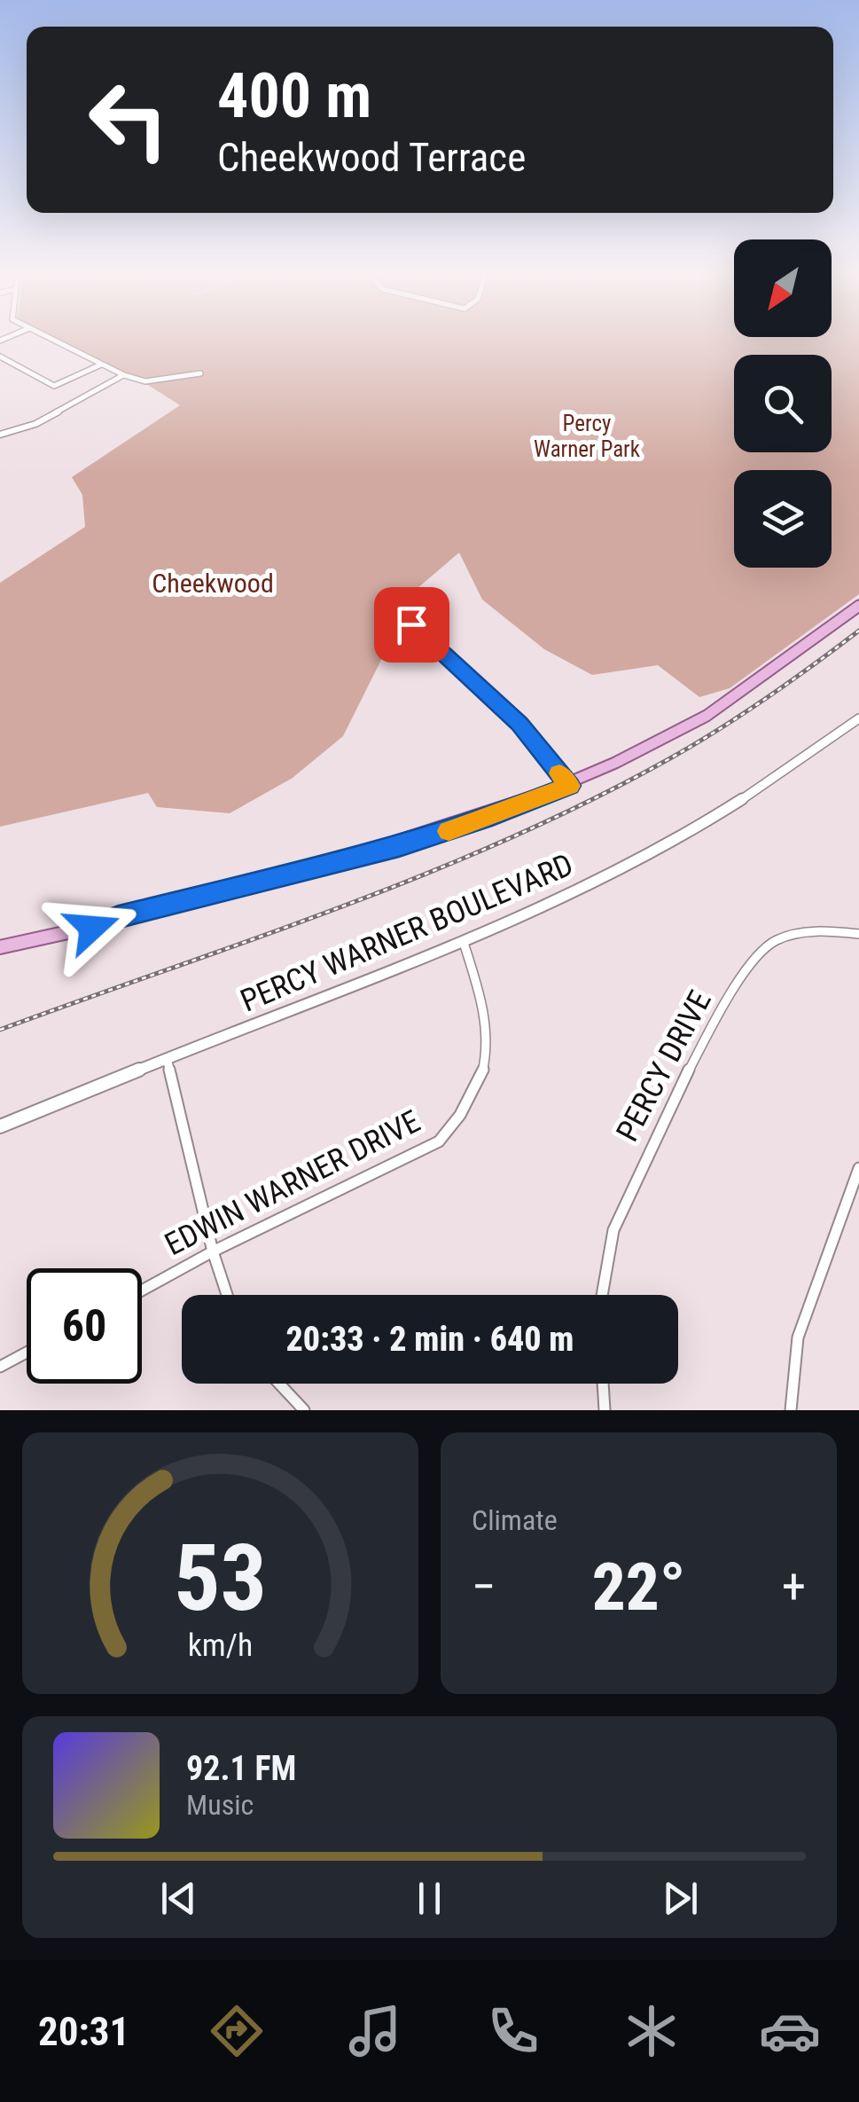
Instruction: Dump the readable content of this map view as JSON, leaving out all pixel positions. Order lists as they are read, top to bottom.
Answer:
{
  "streets": {
    "street": ["PERCY WARNER BOULEVARD", "PERCY DRIVE", "EDWIN WARNER DRIVE"]
  },
  "crossings": [
    ["PERCY WARNER BOULEVARD", "EDWIN WARNER DRIVE"]
  ],
  "parks": ["Percy Warner Park", "Cheekwood"],
  "north": "bottom left",
  "page": {
    "turn": ["400 m", "Cheekwood Terrace"],
    "limit": "60",
    "trip": "20:33 · 2 min · 640 m",
    "tile": "Climate",
    "heat": ["−", "22°", "+"],
    "song": ["92.1 FM", "Music"],
    "tabs": "20:31",
    "gauge": ["53", "km/h"]
  }
}
